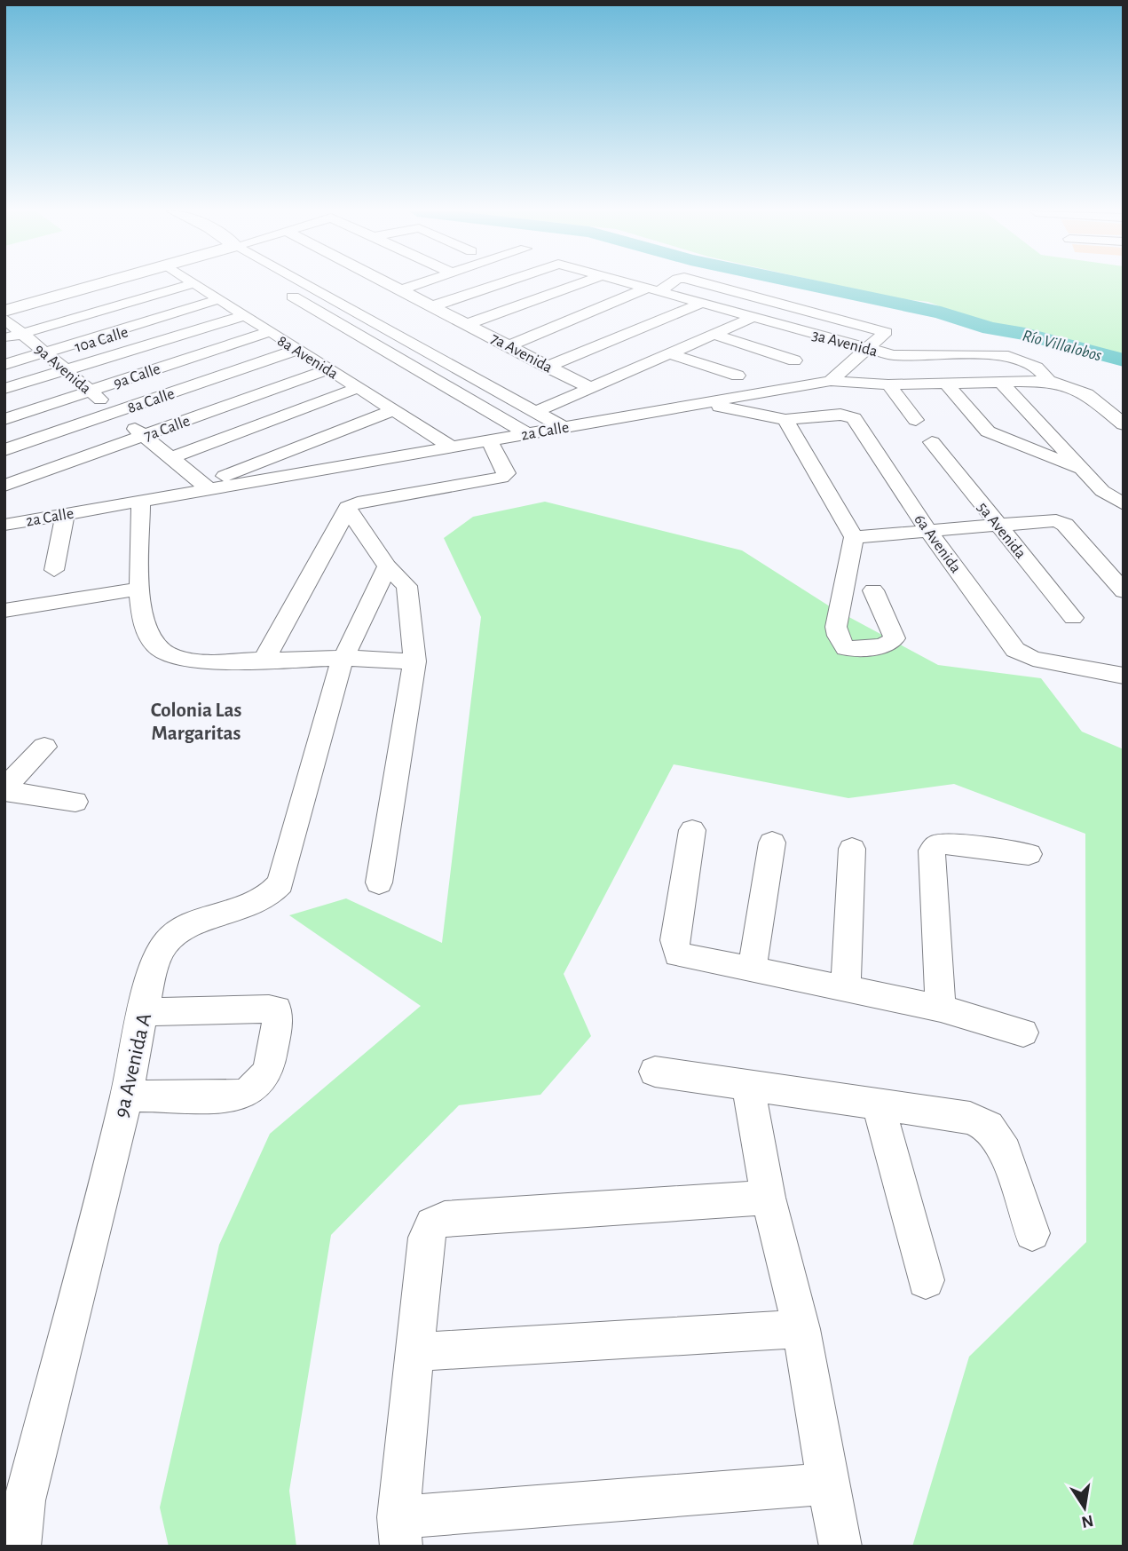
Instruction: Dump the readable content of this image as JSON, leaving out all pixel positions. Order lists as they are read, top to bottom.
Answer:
{
  "streets": {
    "street": [
      "10a Calle",
      "3a Avenida",
      "7a Avenida",
      "8a Avenida",
      "9a Avenida",
      "9a Calle",
      "8a Calle",
      "7a Calle",
      "2a Calle",
      "5a Avenida",
      "6a Avenida",
      "9a Avenida A"
    ]
  },
  "crossings": [
    ["10a Calle", "8a Avenida"],
    ["10a Calle", "9a Avenida"],
    ["3a Avenida", "7a Avenida"],
    ["3a Avenida", "2a Calle"],
    ["8a Avenida", "9a Calle"],
    ["8a Avenida", "8a Calle"],
    ["8a Avenida", "7a Calle"],
    ["8a Avenida", "2a Calle"],
    ["9a Avenida", "9a Calle"],
    ["9a Avenida", "8a Calle"],
    ["9a Avenida", "7a Calle"],
    ["9a Avenida", "2a Calle"]
  ],
  "districts": ["Colonia Las Margaritas"],
  "water": ["Río Villalobos"],
  "north": "bottom"
}
